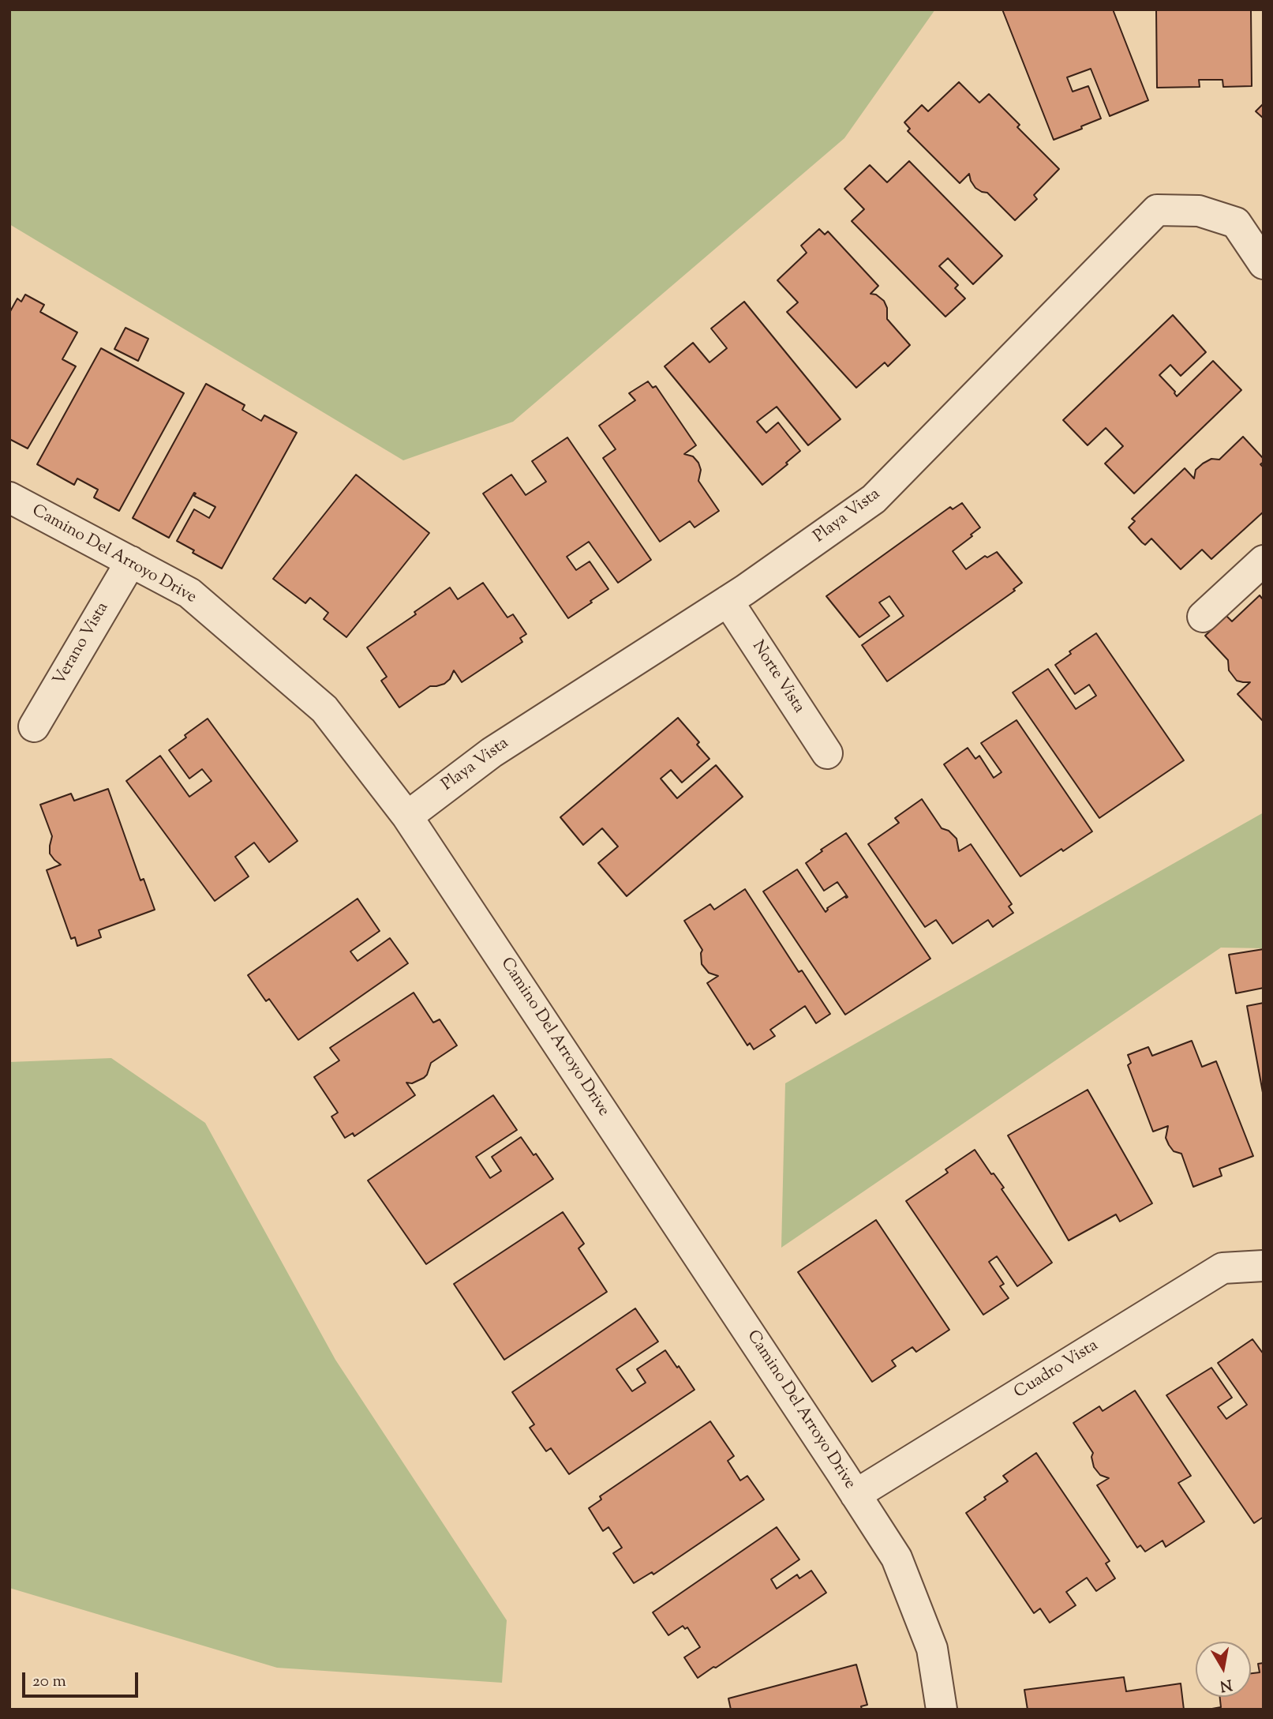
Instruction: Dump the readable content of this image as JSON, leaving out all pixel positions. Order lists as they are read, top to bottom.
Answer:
{
  "streets": {
    "street": [
      "Playa Vista",
      "Camino Del Arroyo Drive",
      "Verano Vista",
      "Norte Vista",
      "Cuadro Vista"
    ]
  },
  "crossings": [
    ["Playa Vista", "Camino Del Arroyo Drive"],
    ["Playa Vista", "Norte Vista"],
    ["Camino Del Arroyo Drive", "Verano Vista"],
    ["Camino Del Arroyo Drive", "Cuadro Vista"]
  ],
  "scale_bar": "20 m",
  "north": "bottom"
}
